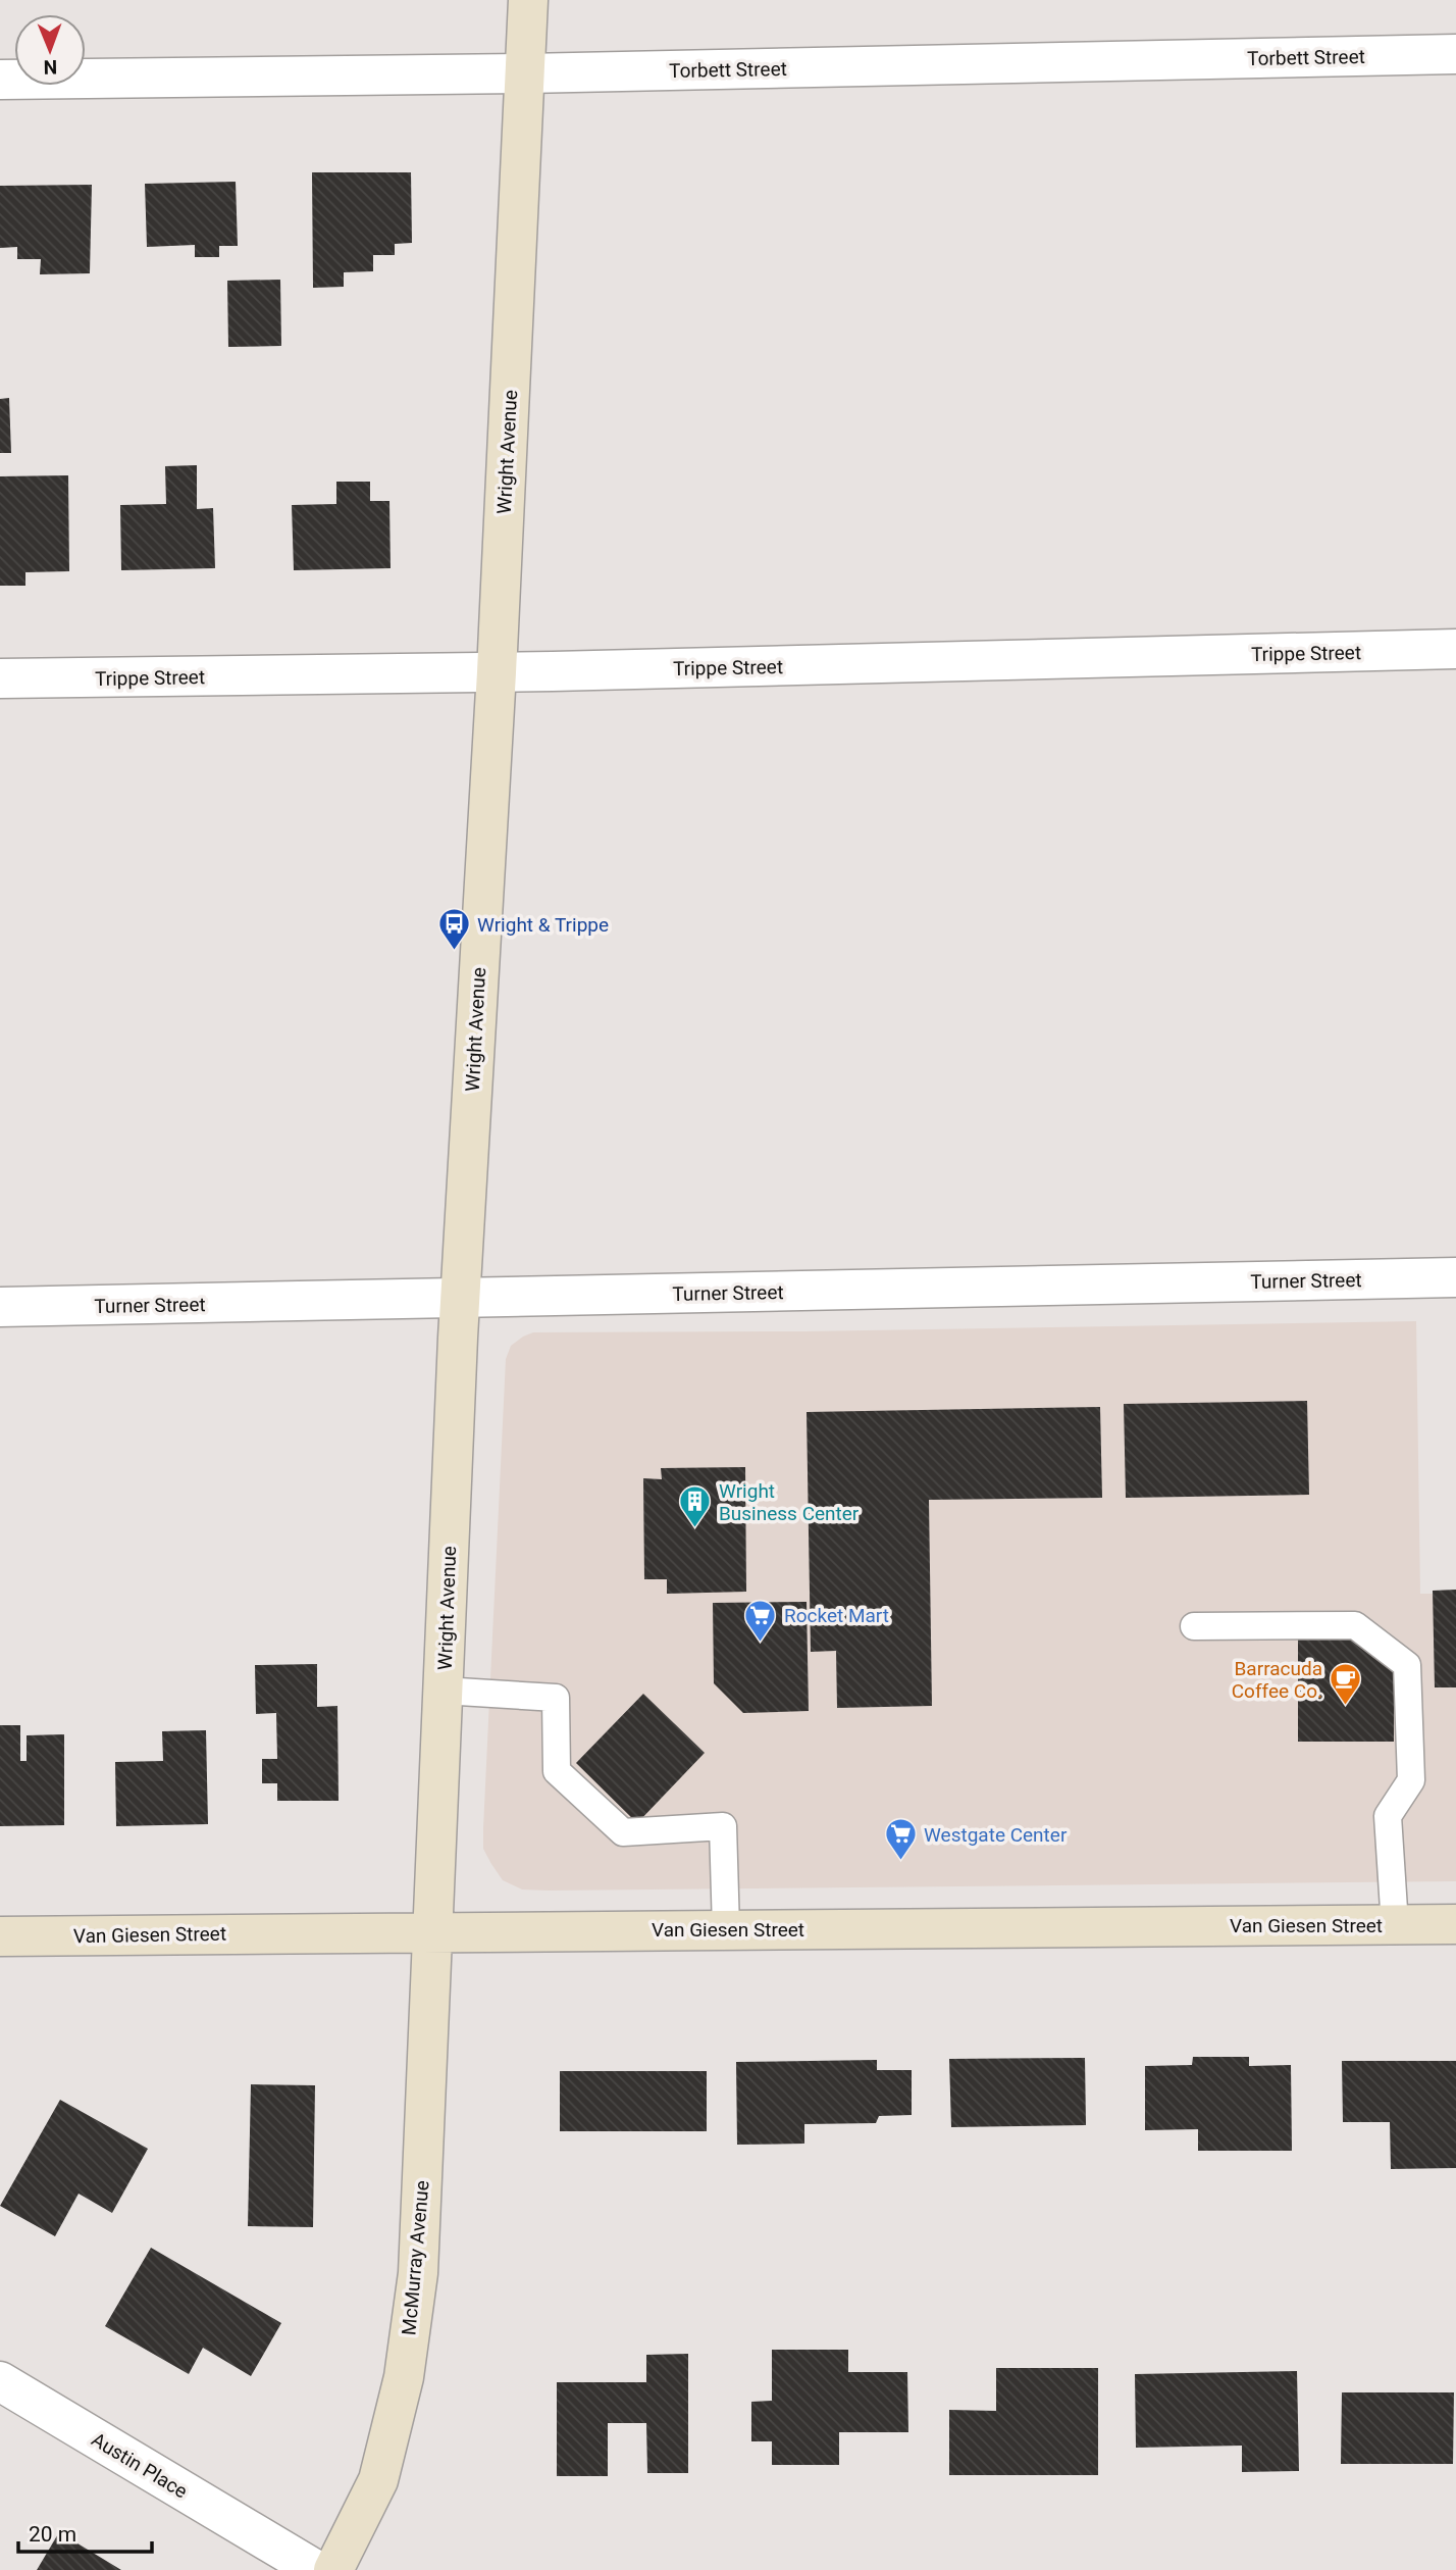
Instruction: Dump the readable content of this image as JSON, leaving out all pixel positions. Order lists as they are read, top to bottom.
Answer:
{
  "streets": {
    "street": [
      "Torbett Street",
      "Wright Avenue",
      "Trippe Street",
      "Turner Street",
      "Van Giesen Street",
      "McMurray Avenue",
      "Austin Place"
    ]
  },
  "crossings": [
    ["Torbett Street", "Wright Avenue"],
    ["Wright Avenue", "Trippe Street"],
    ["Wright Avenue", "Turner Street"],
    ["Wright Avenue", "Van Giesen Street"],
    ["Wright Avenue", "McMurray Avenue"],
    ["Van Giesen Street", "McMurray Avenue"]
  ],
  "places": {
    "bus stop": ["Wright & Trippe"],
    "building": ["Wright Business Center"],
    "supermarket": ["Rocket Mart", "Westgate Center"],
    "cafe": ["Barracuda Coffee Co."]
  },
  "scale_bar": "20 m",
  "north": "bottom"
}
